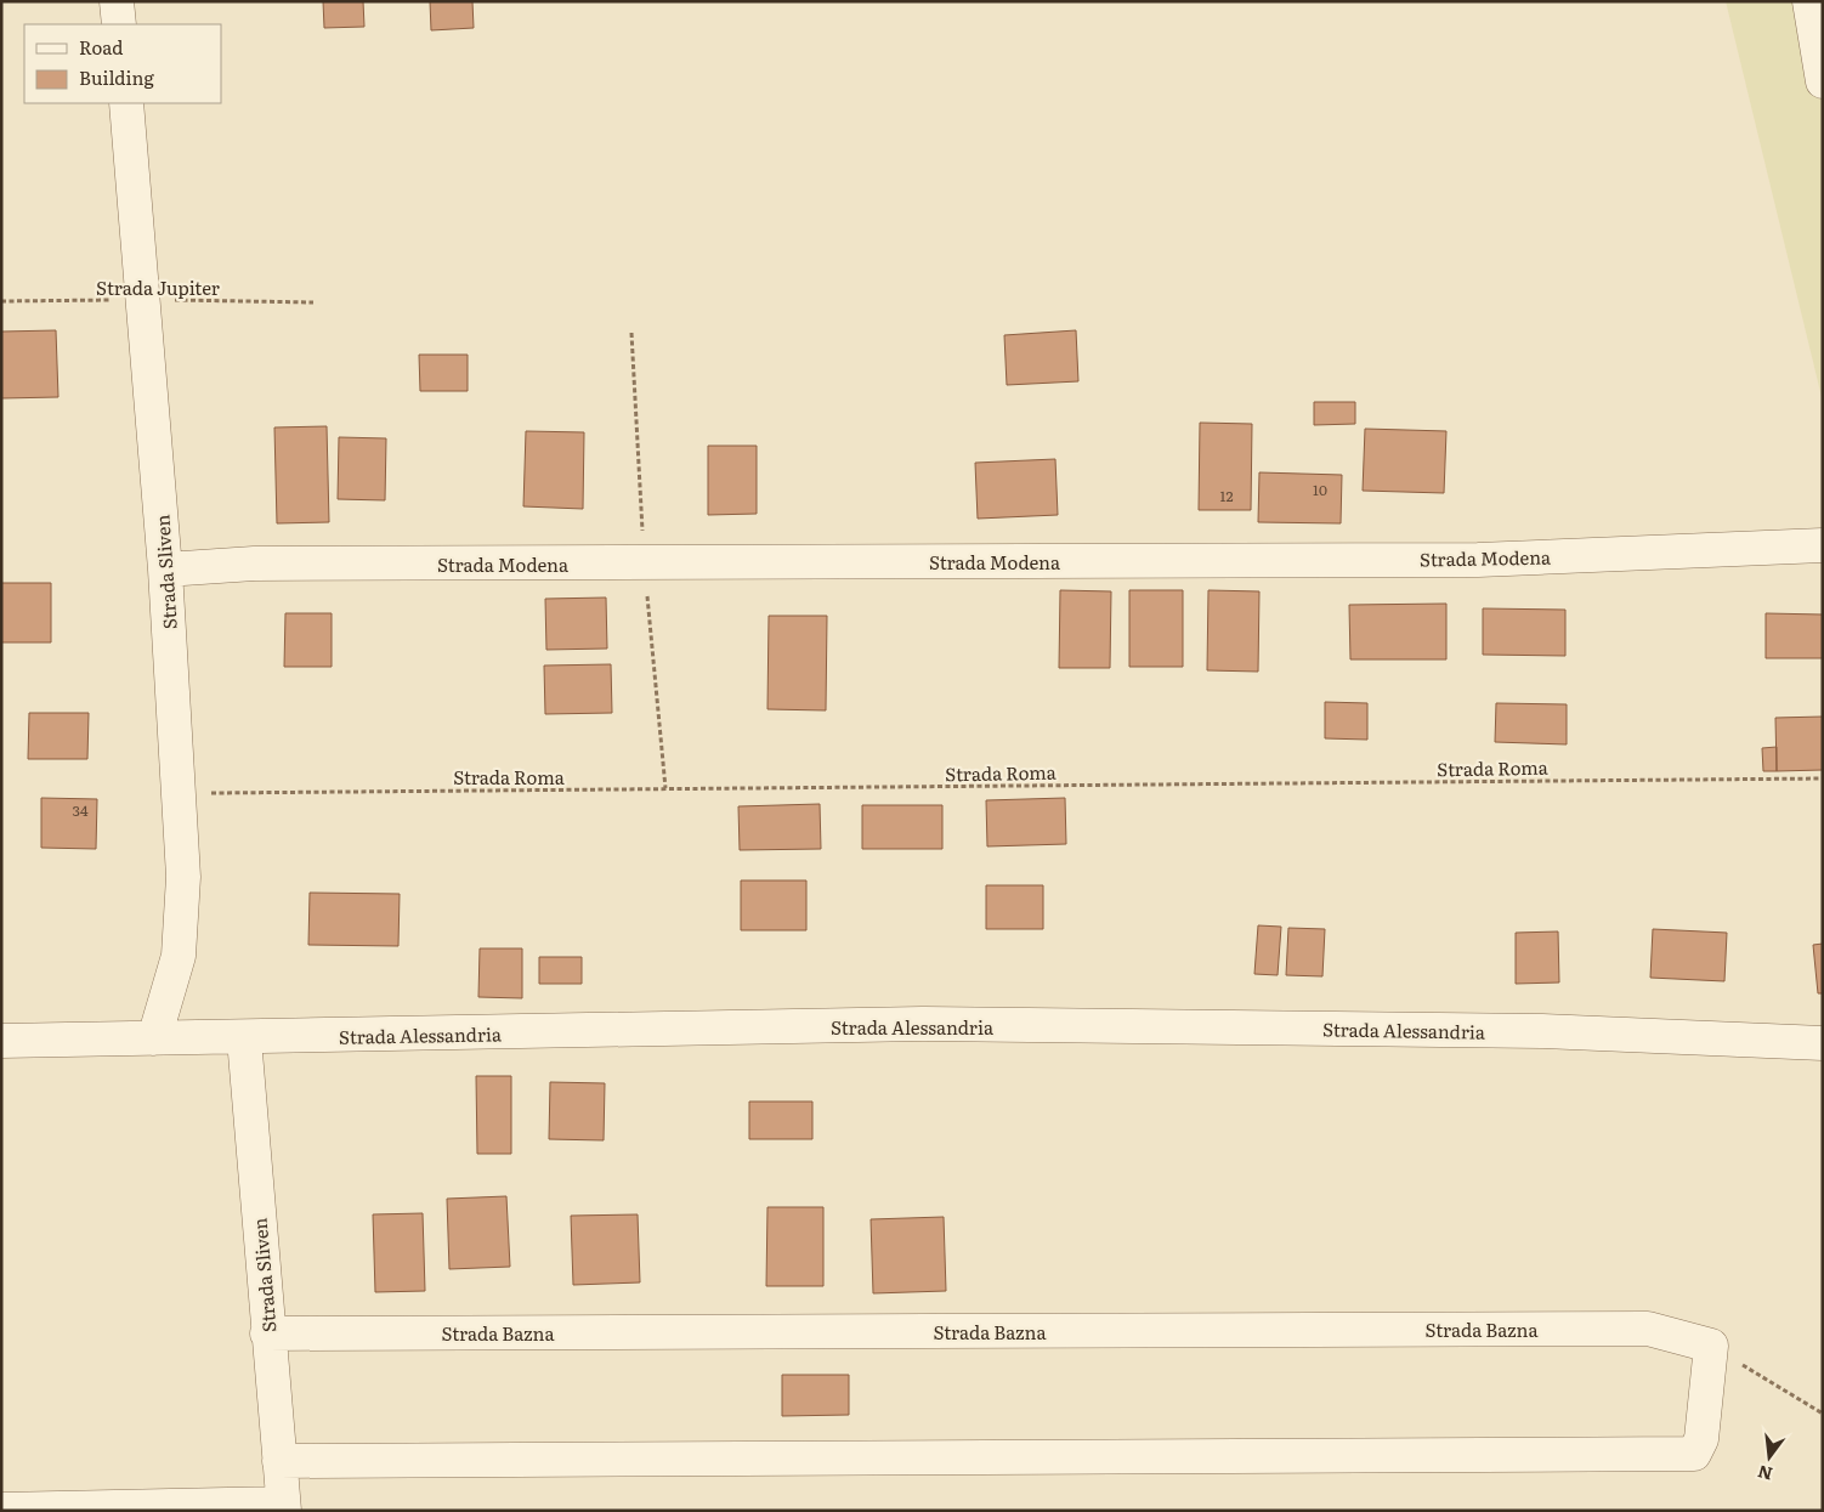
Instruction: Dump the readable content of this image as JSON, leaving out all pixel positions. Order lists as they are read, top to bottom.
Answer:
{
  "streets": {
    "street": [
      "Strada Modena",
      "Strada Sliven",
      "Strada Alessandria",
      "Strada Bazna"
    ],
    "path": ["Strada Jupiter", "Strada Roma"]
  },
  "crossings": [
    ["Strada Jupiter", "Strada Sliven"],
    ["Strada Modena", "Strada Sliven"],
    ["Strada Sliven", "Strada Roma"],
    ["Strada Sliven", "Strada Alessandria"],
    ["Strada Sliven", "Strada Bazna"]
  ],
  "house_numbers": ["10", "12", "34"],
  "legend": ["Road", "Building"],
  "north": "bottom"
}
